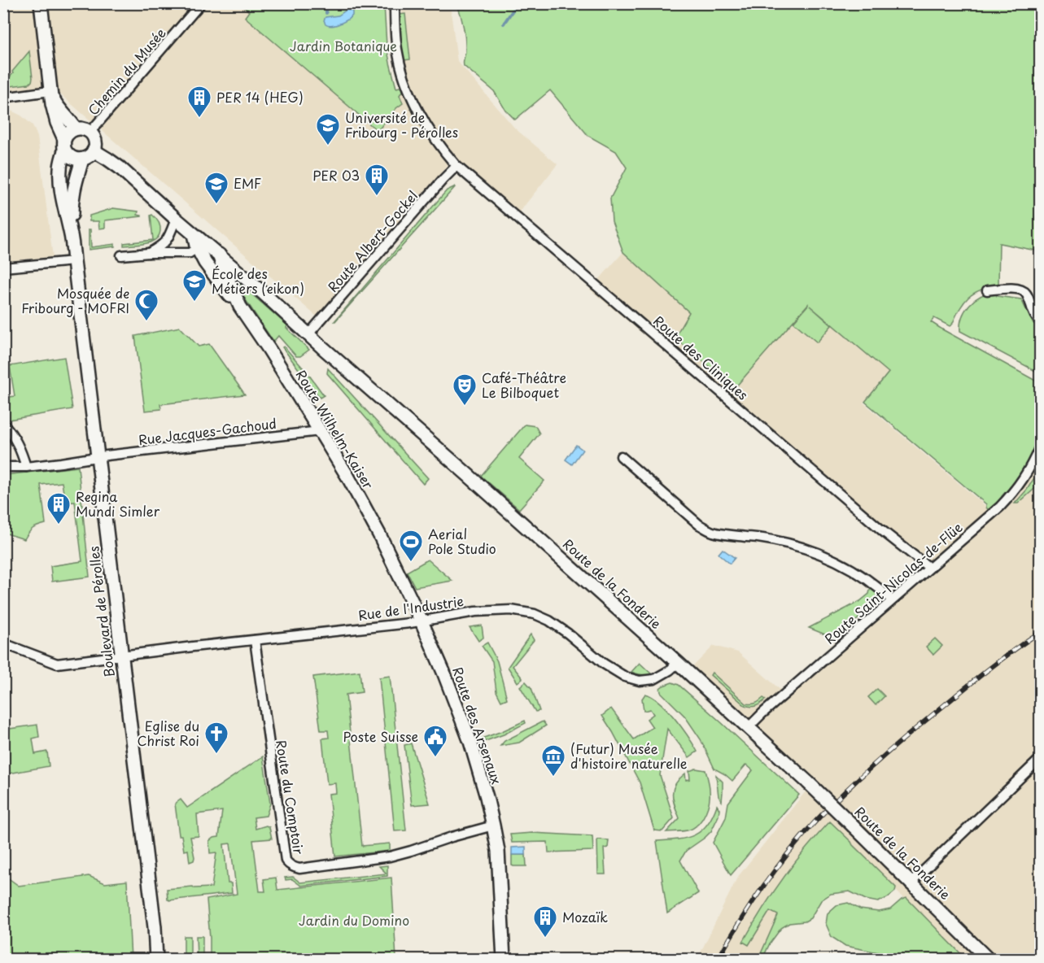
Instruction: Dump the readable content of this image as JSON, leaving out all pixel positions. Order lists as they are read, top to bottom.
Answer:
{
  "streets": {
    "main road": [
      "Route Wilhelm-Kaiser",
      "Route de la Fonderie",
      "Boulevard de Pérolles",
      "Route des Arsenaux"
    ],
    "street": [
      "Chemin du Musée",
      "Route Albert-Gockel",
      "Route des Cliniques",
      "Rue Jacques-Gachoud",
      "Route Saint-Nicolas-de-Flüe",
      "Rue de l'Industrie",
      "Route du Comptoir"
    ]
  },
  "crossings": [
    ["Chemin du Musée", "Boulevard de Pérolles"],
    ["Route Albert-Gockel", "Route des Cliniques"],
    ["Route Albert-Gockel", "Route de la Fonderie"],
    ["Route des Cliniques", "Route Saint-Nicolas-de-Flüe"],
    ["Route Wilhelm-Kaiser", "Rue Jacques-Gachoud"],
    ["Route Wilhelm-Kaiser", "Route de la Fonderie"],
    ["Route Wilhelm-Kaiser", "Rue de l'Industrie"],
    ["Route Wilhelm-Kaiser", "Route des Arsenaux"],
    ["Rue Jacques-Gachoud", "Boulevard de Pérolles"],
    ["Route Saint-Nicolas-de-Flüe", "Route de la Fonderie"],
    ["Route de la Fonderie", "Rue de l'Industrie"],
    ["Rue de l'Industrie", "Boulevard de Pérolles"],
    ["Rue de l'Industrie", "Route des Arsenaux"],
    ["Rue de l'Industrie", "Route du Comptoir"],
    ["Route des Arsenaux", "Route du Comptoir"]
  ],
  "parks": ["Jardin Botanique", "Jardin du Domino"],
  "places": {
    "building": [
      "PER 14 (HEG)",
      "PER 03",
      "Regina Mundi Simler",
      "Mozaïk"
    ],
    "school or university": ["Université de Fribourg - Pérolles", "EMF", "École des Métiers (eikon)"],
    "mosque": ["Mosquée de Fribourg - MOFRI"],
    "theatre": ["Café-Théâtre Le Bilboquet"],
    "sports": ["Aerial Pole Studio"],
    "church": ["Eglise du Christ Roi"],
    "public building": ["Poste Suisse"],
    "museum": ["(Futur) Musée d'histoire naturelle"]
  }
}
